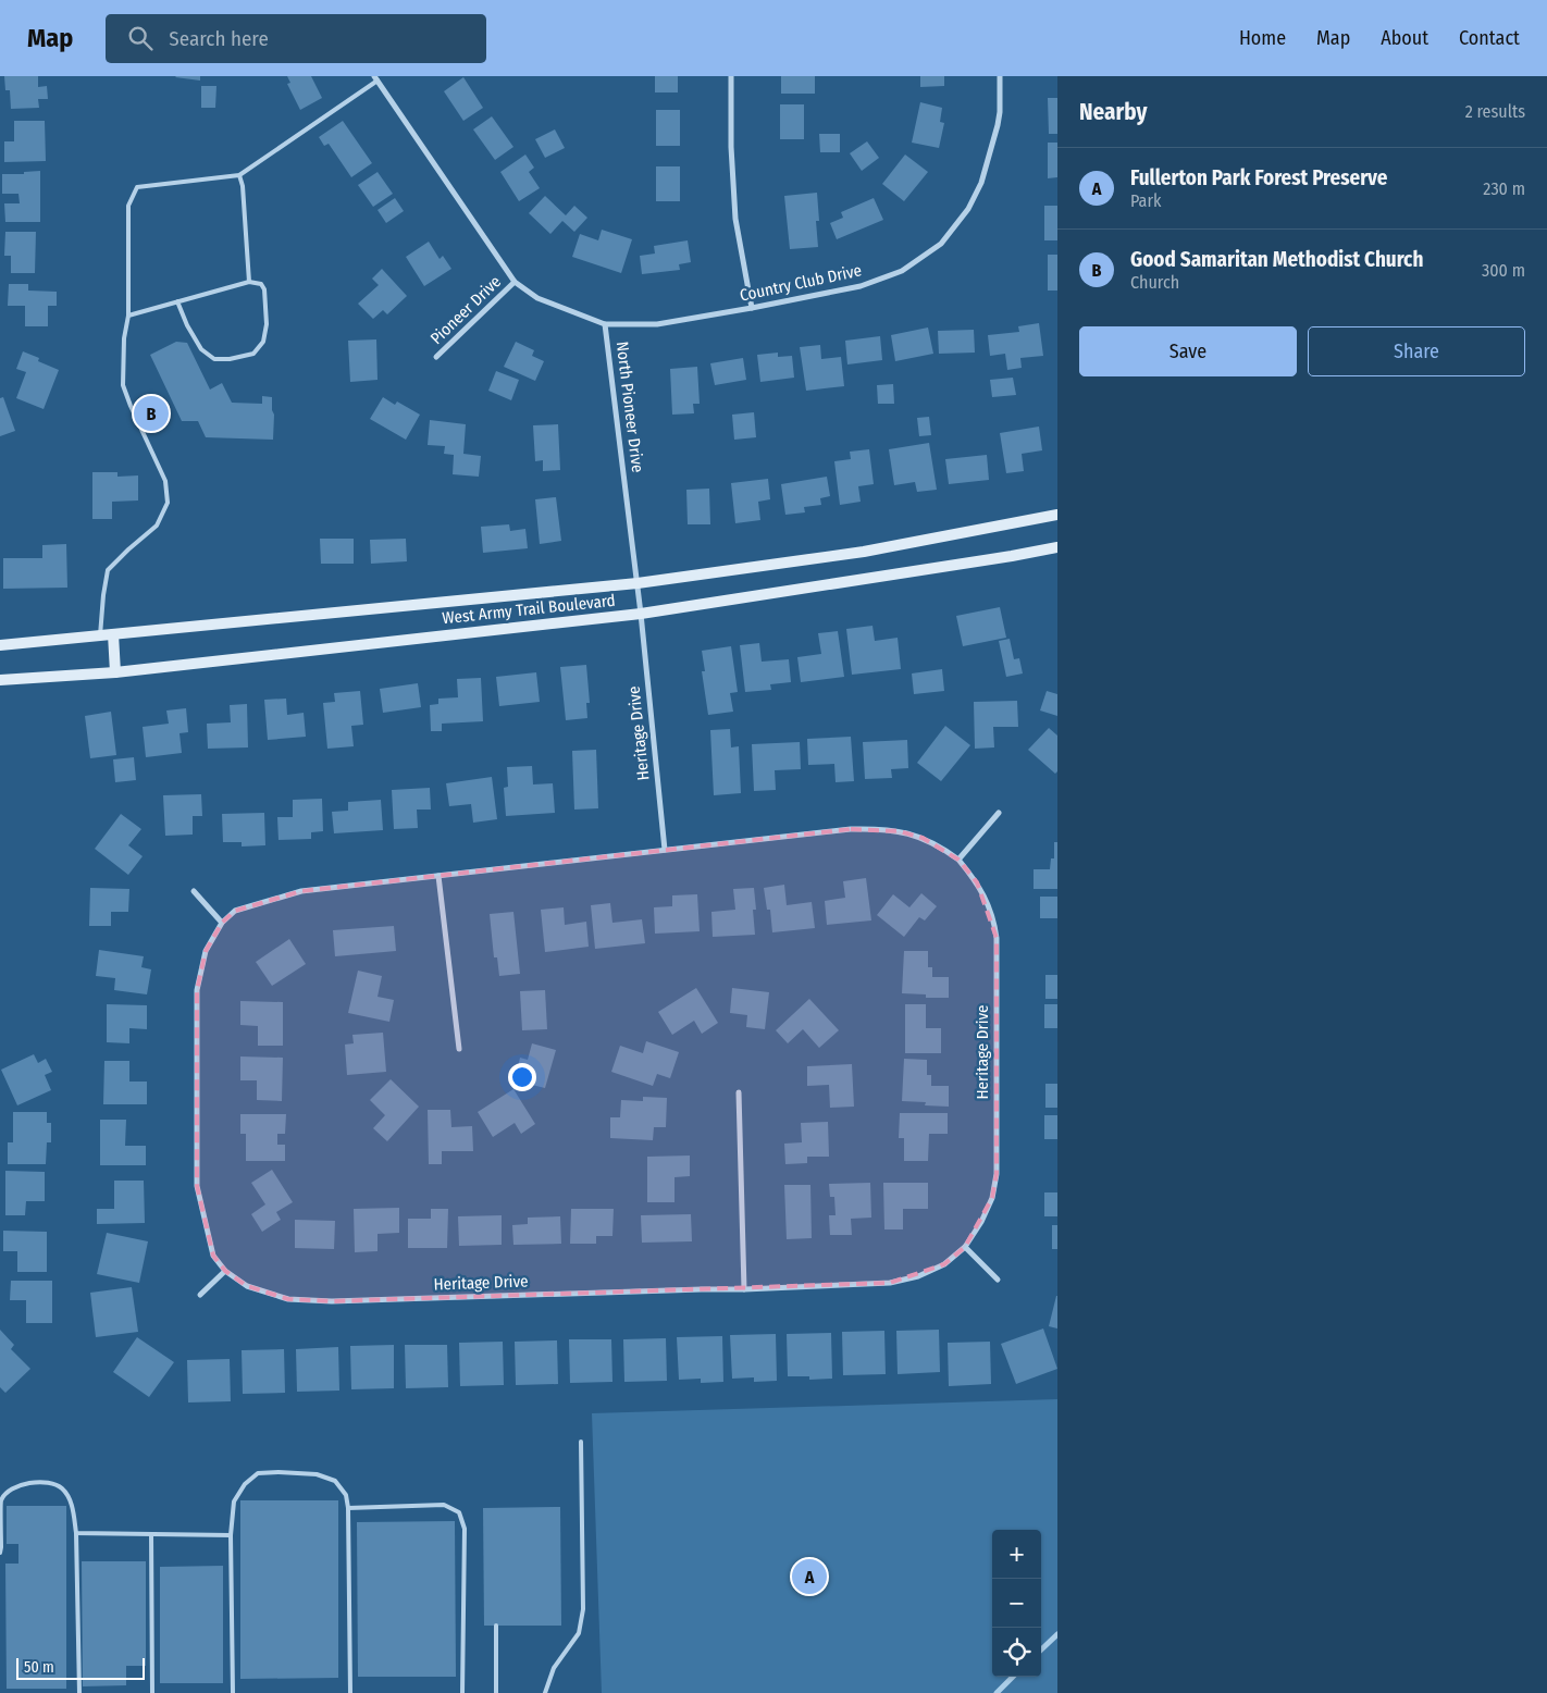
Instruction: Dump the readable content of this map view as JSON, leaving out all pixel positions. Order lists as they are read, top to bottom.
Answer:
{
  "streets": {
    "main road": ["West Army Trail Boulevard"],
    "street": [
      "Country Club Drive",
      "Pioneer Drive",
      "North Pioneer Drive",
      "Heritage Drive"
    ]
  },
  "crossings": [
    ["Country Club Drive", "North Pioneer Drive"],
    ["Pioneer Drive", "North Pioneer Drive"],
    ["North Pioneer Drive", "West Army Trail Boulevard"],
    ["North Pioneer Drive", "Heritage Drive"],
    ["West Army Trail Boulevard", "Heritage Drive"]
  ],
  "scale_bar": "50 m",
  "page": {
    "header": "Map",
    "search": "Search here",
    "nav": [
      "Home",
      "Map",
      "About",
      "Contact"
    ],
    "heading": ["Nearby", "2 results"],
    "list": [
      {
        "mark": "A",
        "name": "Fullerton Park Forest Preserve",
        "note": "Park",
        "value": "230 m"
      },
      {
        "mark": "B",
        "name": "Good Samaritan Methodist Church",
        "note": "Church",
        "value": "300 m"
      }
    ],
    "buttons": ["Save", "Share"],
    "pins": ["B", "A"],
    "map_buttons": ["+", "−"],
    "scale": "50 m"
  }
}
